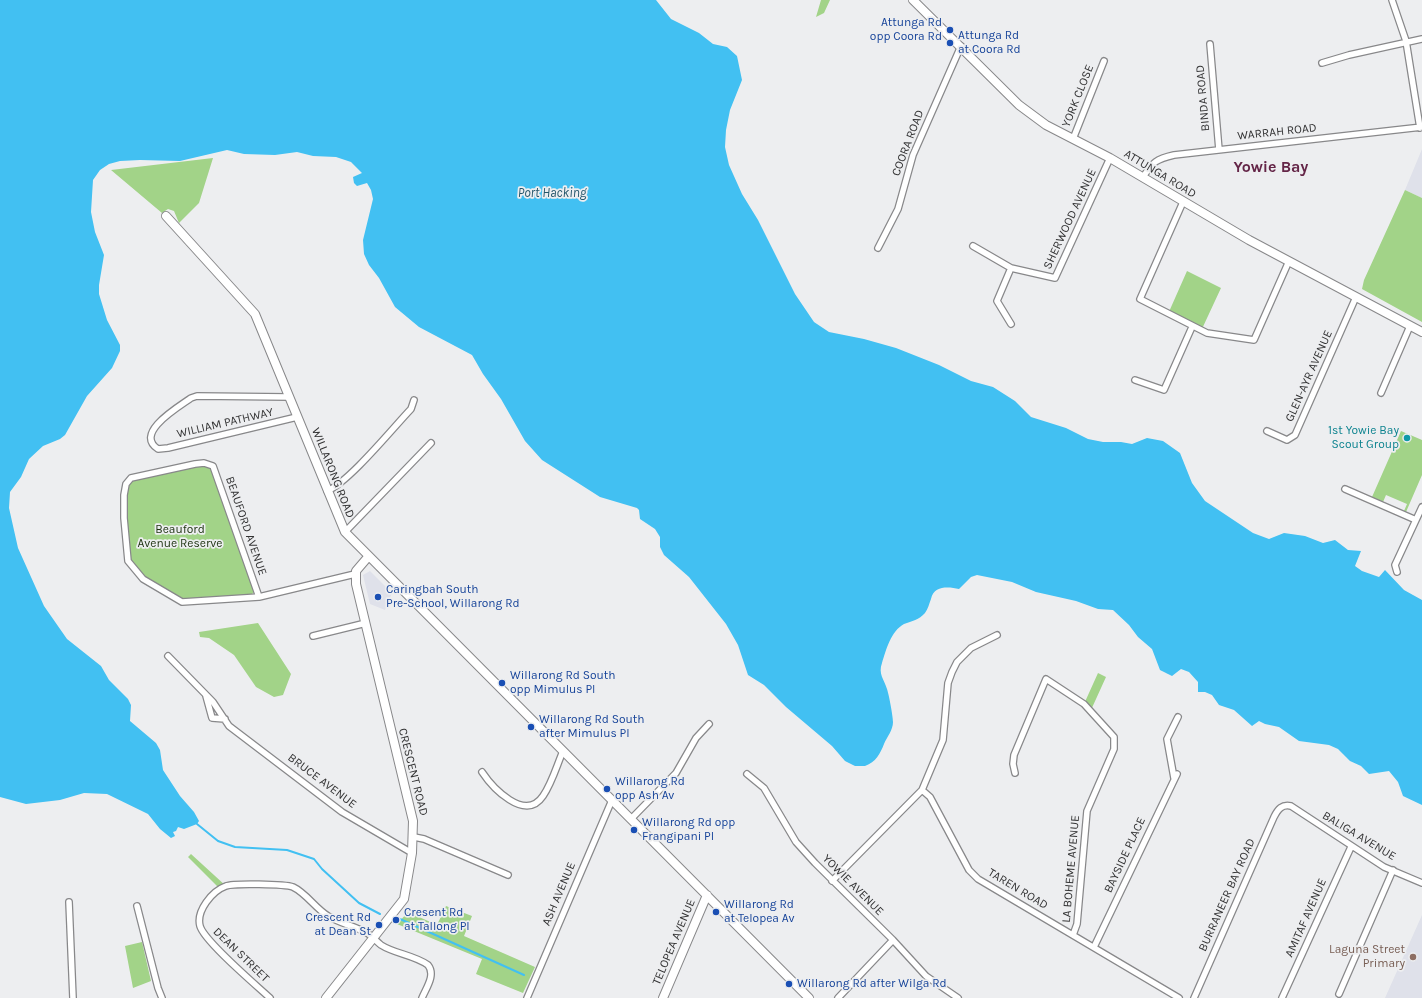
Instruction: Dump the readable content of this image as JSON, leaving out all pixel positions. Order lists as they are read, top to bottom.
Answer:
{
  "streets": {
    "street": [
      "YORK CLOSE",
      "BINDA ROAD",
      "WARRAH ROAD",
      "COORA ROAD",
      "ATTUNGA ROAD",
      "SHERWOOD AVENUE",
      "GLEN-AYR AVENUE",
      "WILLIAM PATHWAY",
      "WILLARONG ROAD",
      "BEAUFORD AVENUE",
      "CRESCENT ROAD",
      "BRUCE AVENUE",
      "BALIGA AVENUE",
      "BAYSIDE PLACE",
      "LA BOHEME AVENUE",
      "YOWIE AVENUE",
      "TAREN ROAD",
      "ASH AVENUE",
      "BURRANEER BAY ROAD",
      "AMITAF AVENUE",
      "TELOPEA AVENUE",
      "DEAN STREET"
    ]
  },
  "crossings": [
    ["YORK CLOSE", "ATTUNGA ROAD"],
    ["BINDA ROAD", "WARRAH ROAD"],
    ["WARRAH ROAD", "ATTUNGA ROAD"],
    ["COORA ROAD", "ATTUNGA ROAD"],
    ["ATTUNGA ROAD", "SHERWOOD AVENUE"],
    ["ATTUNGA ROAD", "GLEN-AYR AVENUE"],
    ["WILLIAM PATHWAY", "WILLARONG ROAD"],
    ["WILLARONG ROAD", "ASH AVENUE"],
    ["WILLARONG ROAD", "TELOPEA AVENUE"],
    ["BEAUFORD AVENUE", "CRESCENT ROAD"],
    ["CRESCENT ROAD", "BRUCE AVENUE"],
    ["CRESCENT ROAD", "DEAN STREET"],
    ["BALIGA AVENUE", "BURRANEER BAY ROAD"],
    ["BALIGA AVENUE", "AMITAF AVENUE"],
    ["BAYSIDE PLACE", "TAREN ROAD"],
    ["LA BOHEME AVENUE", "TAREN ROAD"]
  ],
  "districts": ["Yowie Bay"],
  "water": ["Port Hacking"],
  "parks": ["Beauford Avenue Reserve"],
  "places": [
    "Attunga Rd opp Coora Rd",
    "Attunga Rd at Coora Rd",
    "1st Yowie Bay Scout Group",
    "Caringbah South Pre-School, Willarong Rd",
    "Willarong Rd South opp Mimulus Pl",
    "Willarong Rd South after Mimulus Pl",
    "Willarong Rd opp Ash Av",
    "Willarong Rd opp Frangipani Pl",
    "Willarong Rd at Telopea Av",
    "Cresent Rd at Tallong Pl",
    "Crescent Rd at Dean St",
    "Laguna Street Primary",
    "Willarong Rd after Wilga Rd"
  ]
}
